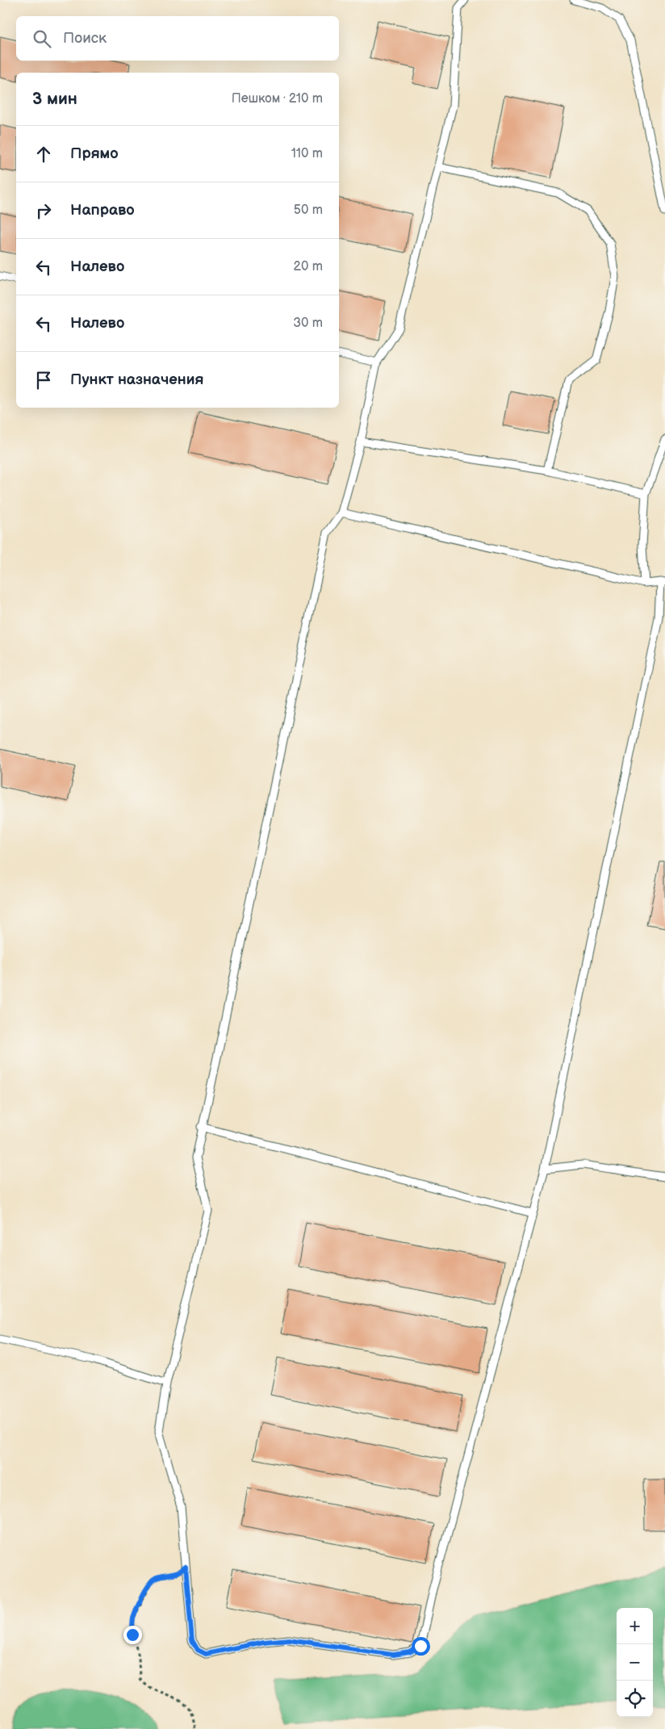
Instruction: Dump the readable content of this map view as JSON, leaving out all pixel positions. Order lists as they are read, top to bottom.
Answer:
{
  "page": {
    "search": "Поиск",
    "heading": ["3 мин", "Пешком · 210 m"],
    "list": [
      ["Прямо", "110 m"],
      ["Направо", "50 m"],
      ["Налево", "20 m"],
      ["Налево", "30 m"],
      "Пункт назначения"
    ],
    "map_buttons": ["+", "−"]
  }
}
